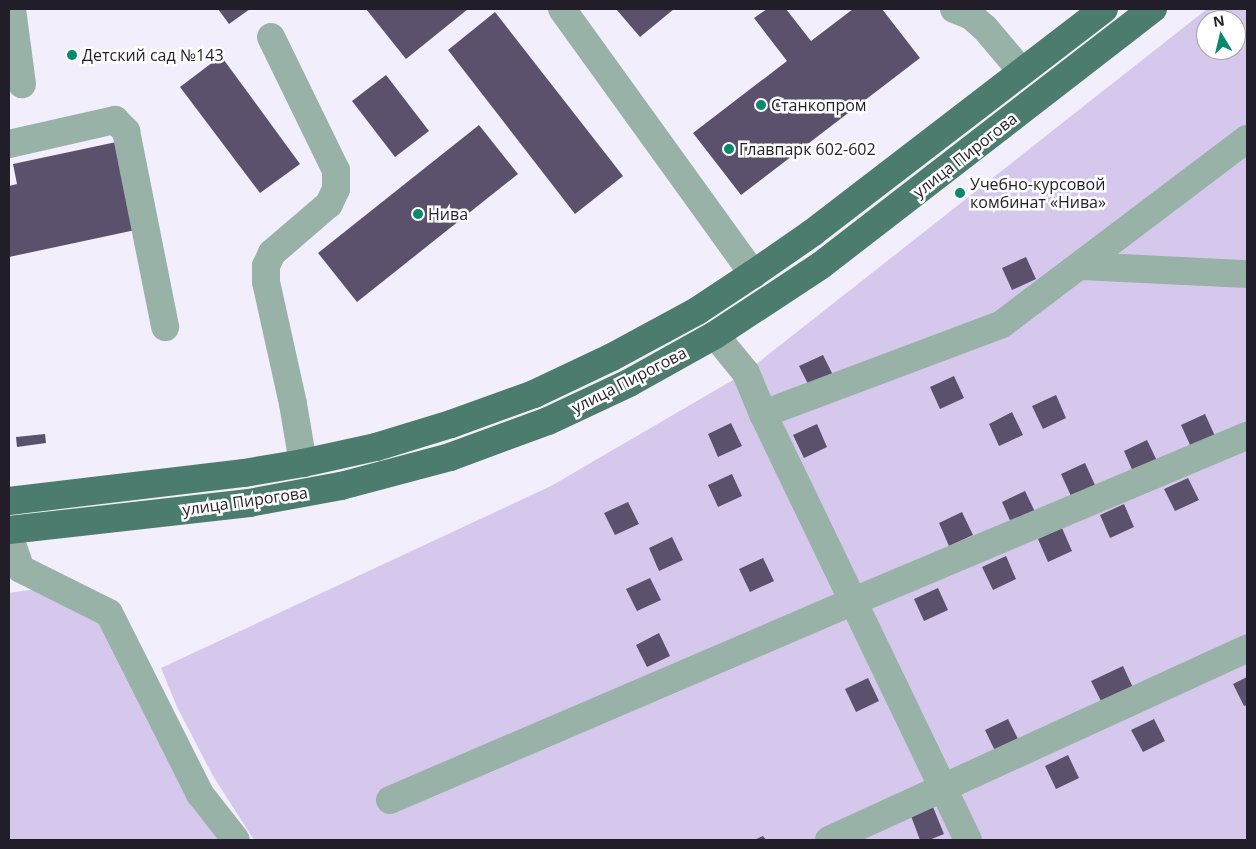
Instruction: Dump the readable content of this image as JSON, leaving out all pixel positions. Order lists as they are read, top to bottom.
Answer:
{
  "streets": {
    "main road": ["улица Пирогова"]
  },
  "places": [
    "Детский сад №143",
    "Станкопром",
    "Главпарк 602-602",
    "Учебно-курсовой комбинат «Нива»",
    "Нива"
  ],
  "north": "top"
}
